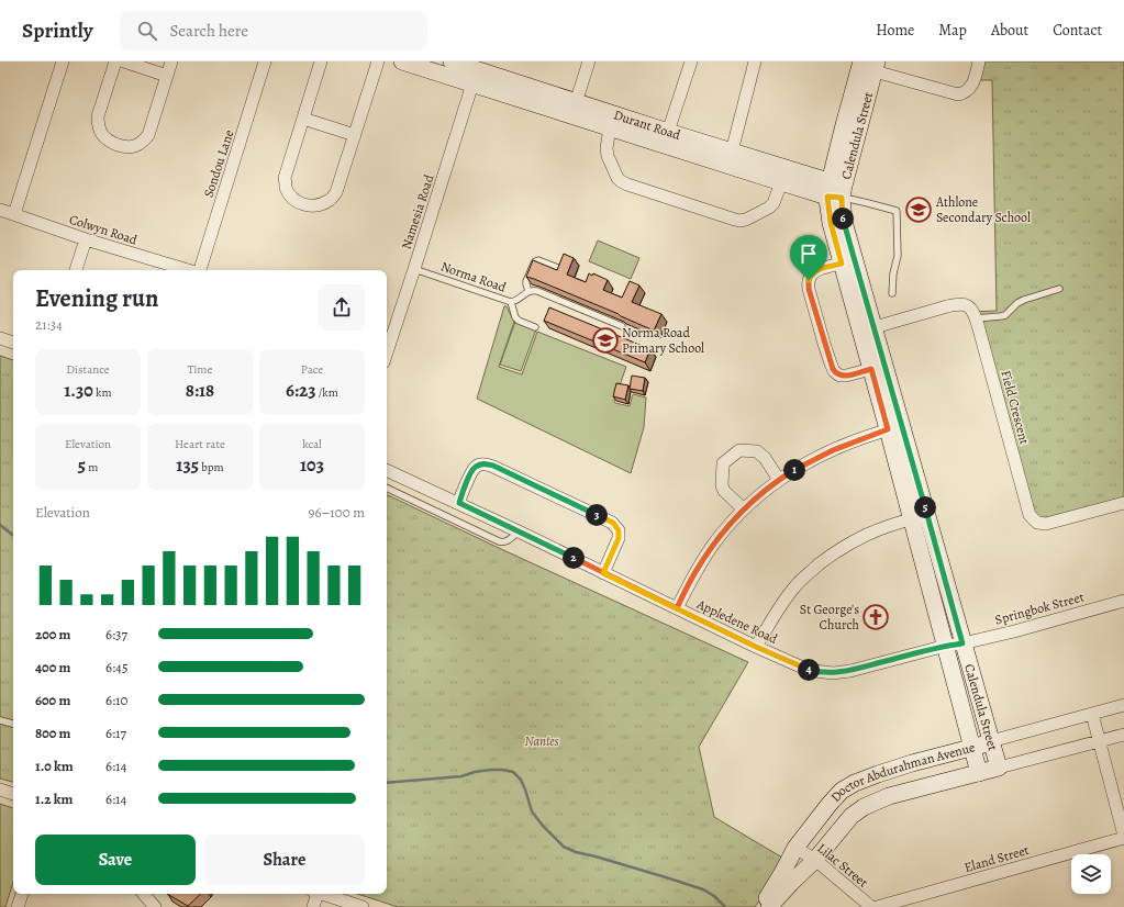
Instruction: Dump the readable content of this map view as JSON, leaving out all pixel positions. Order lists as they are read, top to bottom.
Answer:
{
  "streets": {
    "street": [
      "Durant Road",
      "Calendula Street",
      "Sondou Lane",
      "Namesia Road",
      "Colwyn Road",
      "Field Crescent",
      "Springbok Street",
      "Appledene Road",
      "Doctor Abdurahman Avenue",
      "Eland Street",
      "Lilac Street"
    ],
    "lane": ["Norma Road"]
  },
  "crossings": [
    ["Durant Road", "Calendula Street"],
    ["Durant Road", "Namesia Road"],
    ["Calendula Street", "Field Crescent"],
    ["Calendula Street", "Springbok Street"],
    ["Calendula Street", "Appledene Road"],
    ["Calendula Street", "Doctor Abdurahman Avenue"],
    ["Namesia Road", "Norma Road"],
    ["Springbok Street", "Appledene Road"],
    ["Doctor Abdurahman Avenue", "Lilac Street"]
  ],
  "parks": ["Nantes"],
  "places": {
    "school or university": ["Athlone Secondary School", "Norma Road Primary School"],
    "church": ["St George's Church"]
  },
  "page": {
    "header": "Sprintly",
    "search": "Search here",
    "nav": [
      "Home",
      "Map",
      "About",
      "Contact"
    ],
    "pins": [
      "6",
      "1",
      "5",
      "3",
      "2",
      "4"
    ],
    "heading": ["Evening run", "21:34"],
    "stats": [
      ["Distance", "1.30 km"],
      ["Time", "8:18"],
      ["Pace", "6:23 /km"],
      ["Elevation", "5 m"],
      ["Heart rate", "135 bpm"],
      ["kcal", "103"]
    ],
    "chart": ["Elevation", "96–100 m"],
    "list": [
      {
        "name": "200 m",
        "note": "6:37"
      },
      {
        "name": "400 m",
        "note": "6:45"
      },
      {
        "name": "600 m",
        "note": "6:10"
      },
      {
        "name": "800 m",
        "note": "6:17"
      },
      {
        "name": "1.0 km",
        "note": "6:14"
      },
      {
        "name": "1.2 km",
        "note": "6:14"
      }
    ],
    "buttons": ["Save", "Share"]
  }
}
